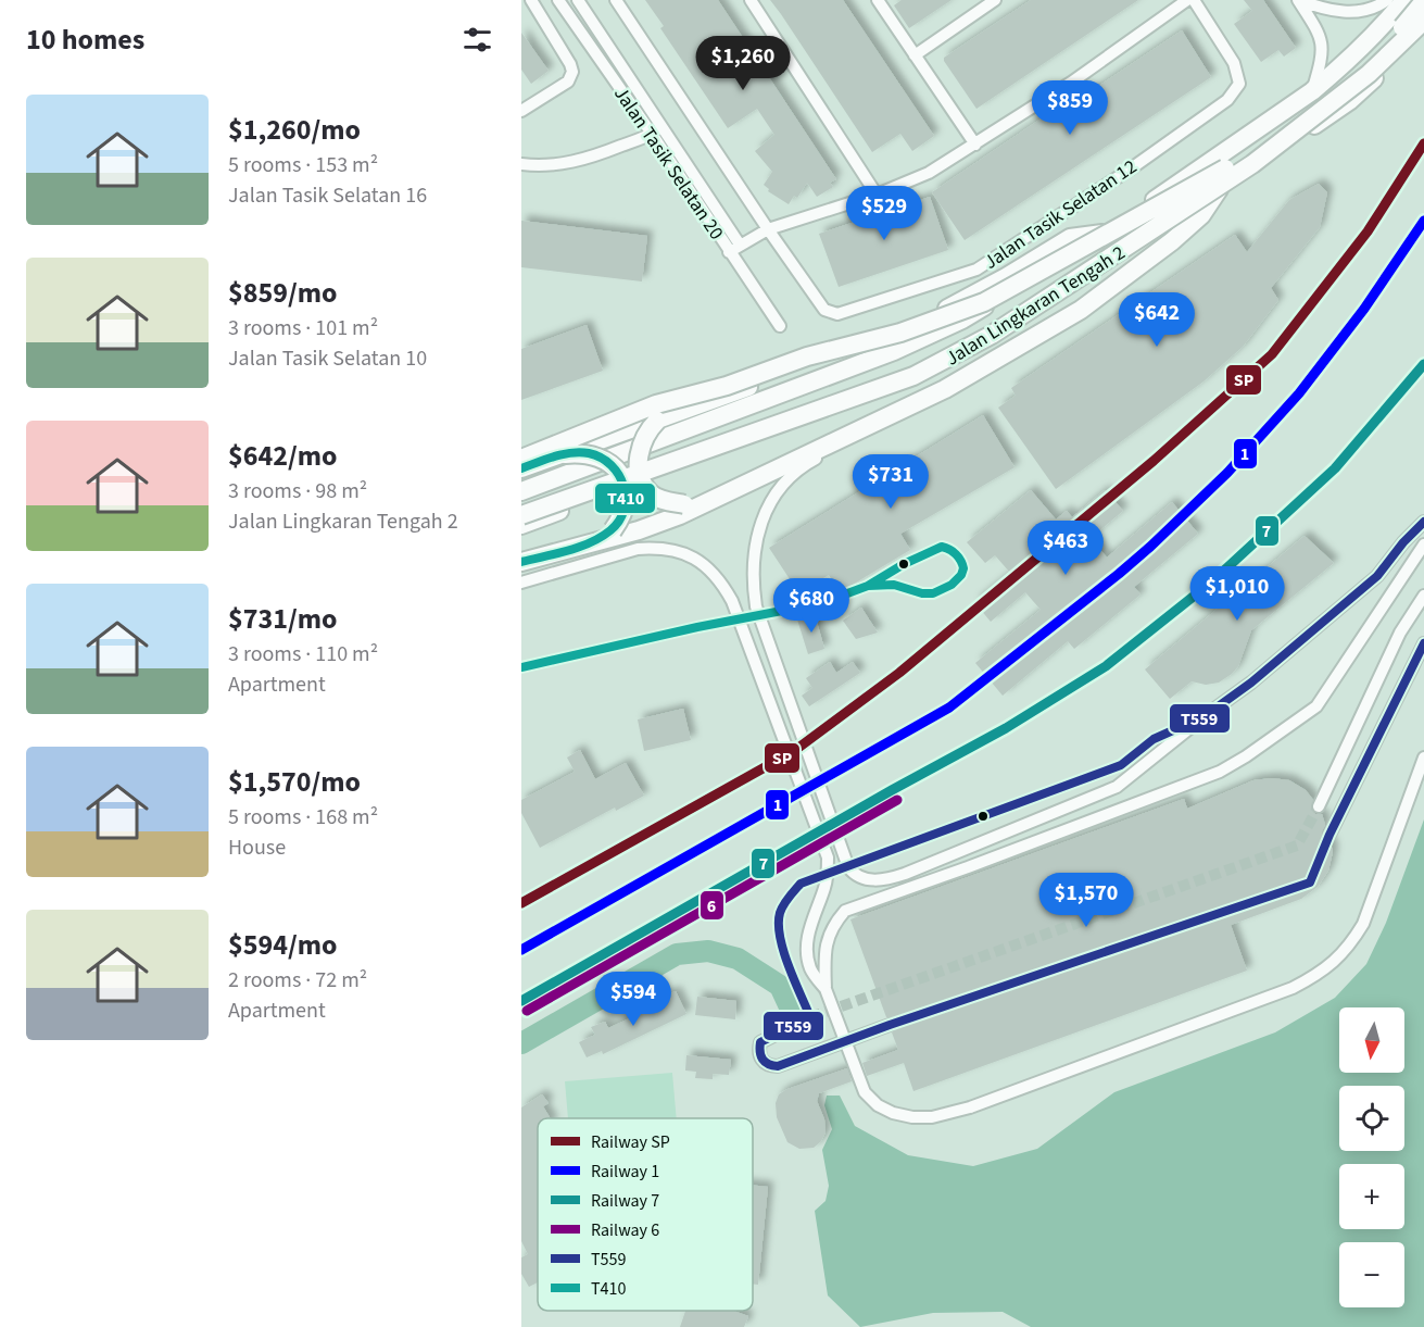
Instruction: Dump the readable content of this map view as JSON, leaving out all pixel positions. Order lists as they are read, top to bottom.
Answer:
{
  "streets": {
    "highway": ["Jalan Lingkaran Tengah 2"],
    "street": ["Jalan Tasik Selatan 20", "Jalan Tasik Selatan 12"]
  },
  "lines": [
    "rail line SP",
    "rail line 1",
    "rail line 7",
    "transit line T410",
    "transit line T559",
    "rail line 6"
  ],
  "legend": [
    "Railway SP",
    "Railway 1",
    "Railway 7",
    "Railway 6",
    "T559",
    "T410"
  ],
  "north": "bottom",
  "page": {
    "heading": "10 homes",
    "price": [
      "$1,260",
      "$859",
      "$529",
      "$642",
      "$731",
      "$463",
      "$1,010",
      "$680",
      "$1,570",
      "$594"
    ],
    "list": [
      {
        "name": "$1,260/mo",
        "note": "5 rooms · 153 m² · Jalan Tasik Selatan 16"
      },
      {
        "name": "$859/mo",
        "note": "3 rooms · 101 m² · Jalan Tasik Selatan 10"
      },
      {
        "name": "$642/mo",
        "note": "3 rooms · 98 m² · Jalan Lingkaran Tengah 2"
      },
      {
        "name": "$731/mo",
        "note": "3 rooms · 110 m² · Apartment"
      },
      {
        "name": "$1,570/mo",
        "note": "5 rooms · 168 m² · House"
      },
      {
        "name": "$594/mo",
        "note": "2 rooms · 72 m² · Apartment"
      }
    ],
    "map_buttons": ["+", "−"]
  }
}
